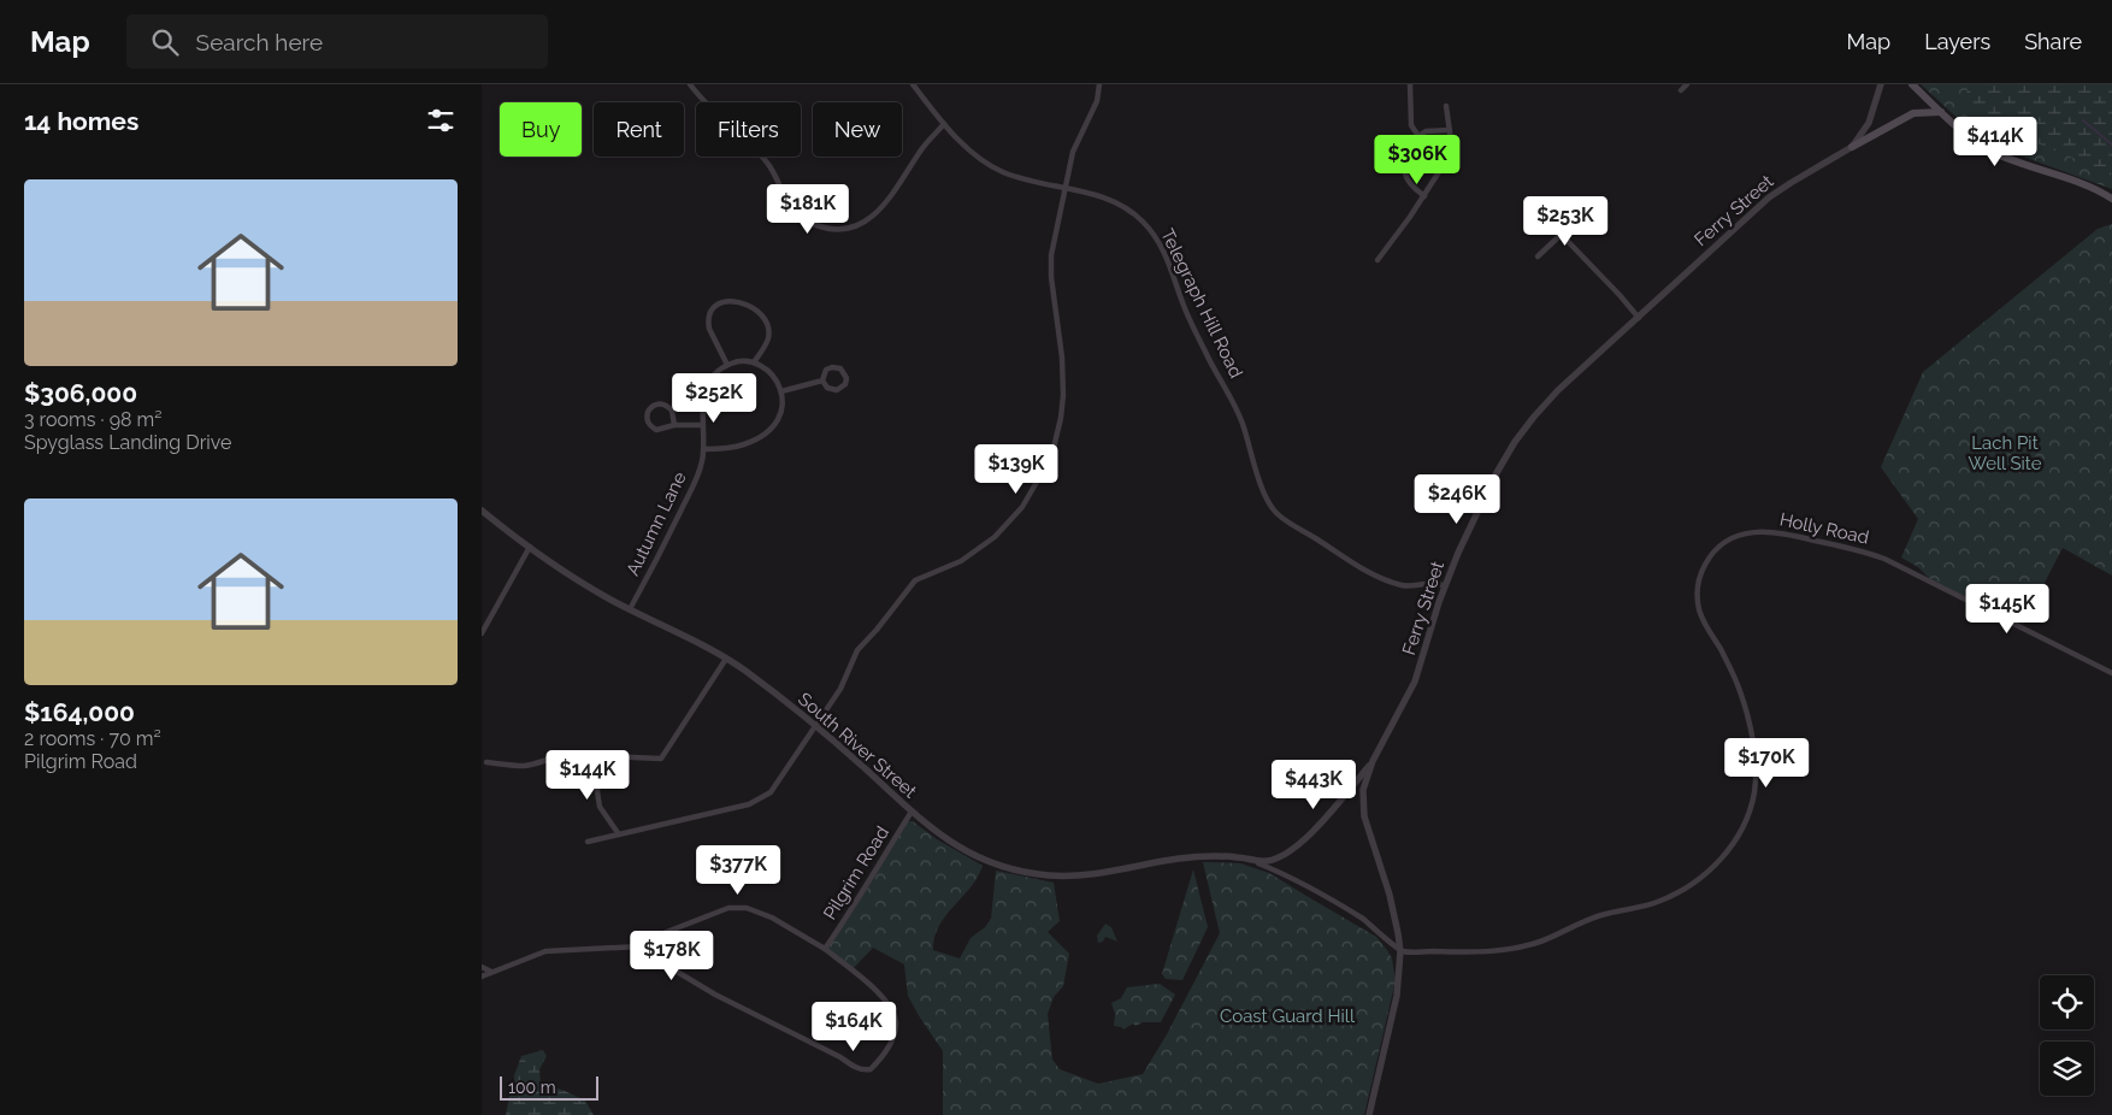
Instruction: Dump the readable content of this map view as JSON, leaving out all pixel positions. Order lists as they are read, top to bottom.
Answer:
{
  "streets": {
    "street": [
      "Ferry Street",
      "Telegraph Hill Road",
      "Autumn Lane",
      "Holly Road",
      "South River Street",
      "Pilgrim Road"
    ]
  },
  "crossings": [
    ["Ferry Street", "Telegraph Hill Road"],
    ["Ferry Street", "Holly Road"],
    ["Ferry Street", "South River Street"],
    ["Autumn Lane", "South River Street"],
    ["Holly Road", "South River Street"],
    ["South River Street", "Pilgrim Road"]
  ],
  "parks": ["Lach Pit Well Site", "Coast Guard Hill"],
  "scale_bar": "100 m",
  "page": {
    "header": "Map",
    "search": "Search here",
    "nav": ["Map", "Layers", "Share"],
    "heading": "14 homes",
    "chip": [
      "Buy",
      "Rent",
      "Filters",
      "New"
    ],
    "price": [
      "$414K",
      "$306K",
      "$181K",
      "$253K",
      "$252K",
      "$139K",
      "$246K",
      "$145K",
      "$170K",
      "$144K",
      "$443K",
      "$377K",
      "$178K",
      "$164K"
    ],
    "list": [
      {
        "name": "$306,000",
        "note": "3 rooms · 98 m² · Spyglass Landing Drive"
      },
      {
        "name": "$164,000",
        "note": "2 rooms · 70 m² · Pilgrim Road"
      }
    ],
    "scale": "100 m"
  }
}
